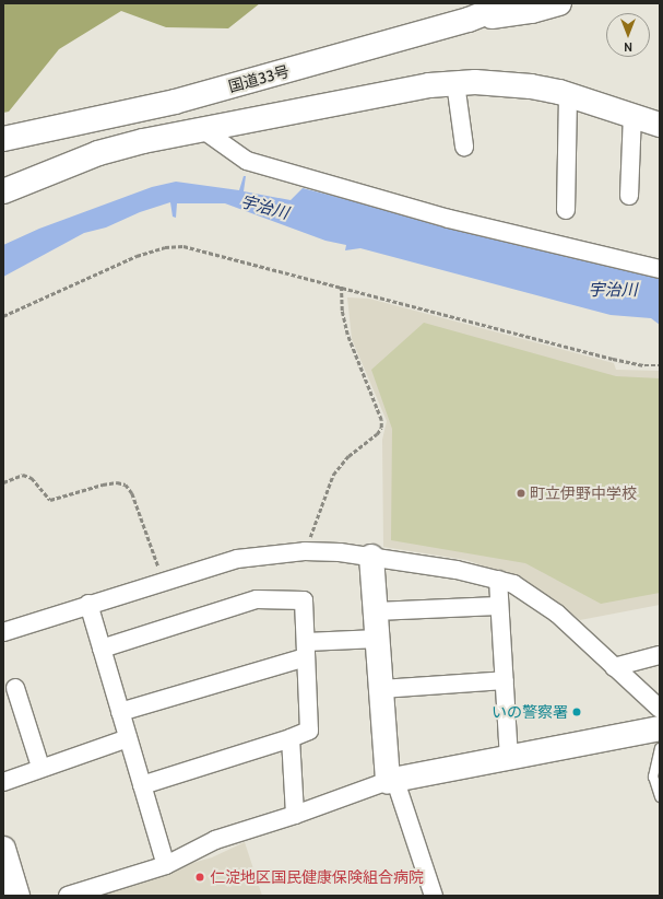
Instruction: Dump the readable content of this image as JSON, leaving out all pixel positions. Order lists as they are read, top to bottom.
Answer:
{
  "streets": {
    "main road": ["国道33号"]
  },
  "water": ["宇治川"],
  "places": ["町立伊野中学校", "いの警察署", "仁淀地区国民健康保険組合病院"],
  "north": "bottom"
}
